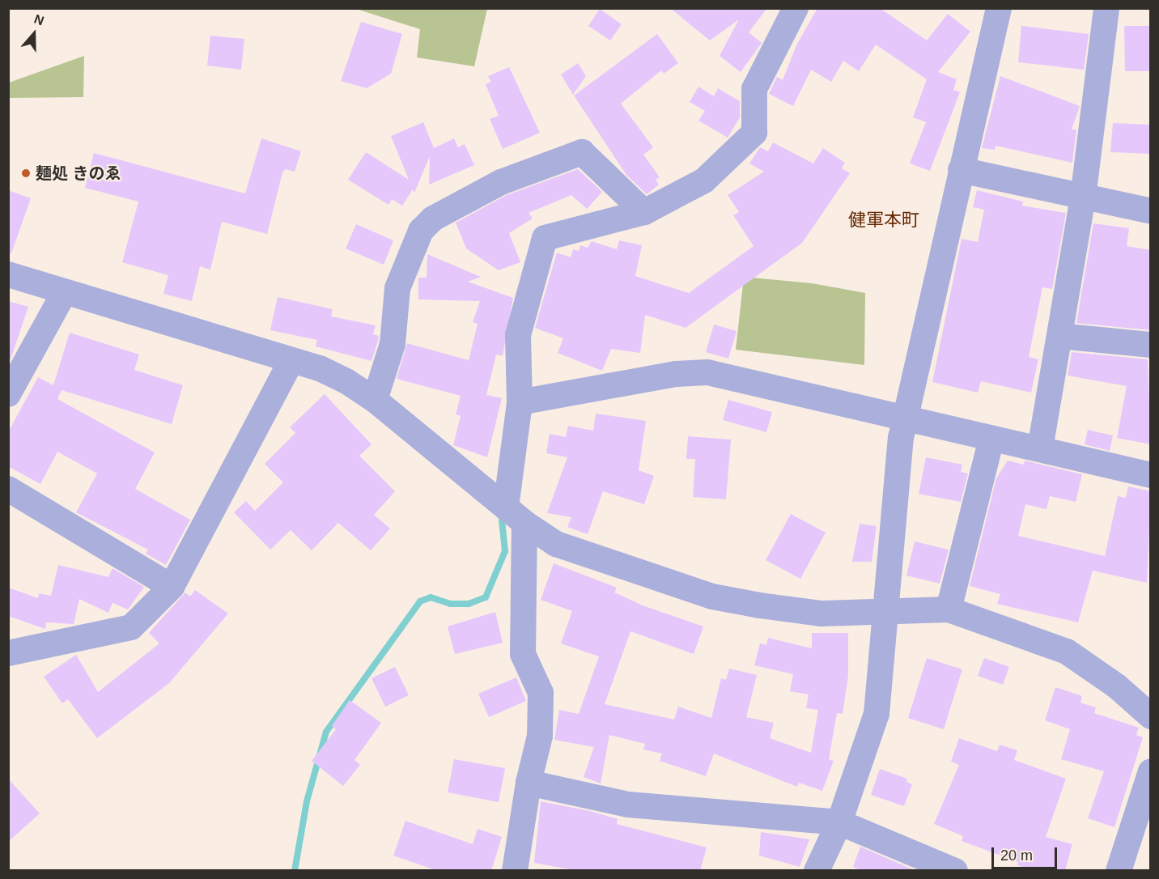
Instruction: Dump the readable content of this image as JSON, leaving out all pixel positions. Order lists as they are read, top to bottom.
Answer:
{
  "districts": ["健軍本町"],
  "places": ["麺処 きのゑ"],
  "scale_bar": "20 m",
  "north": "top"
}
